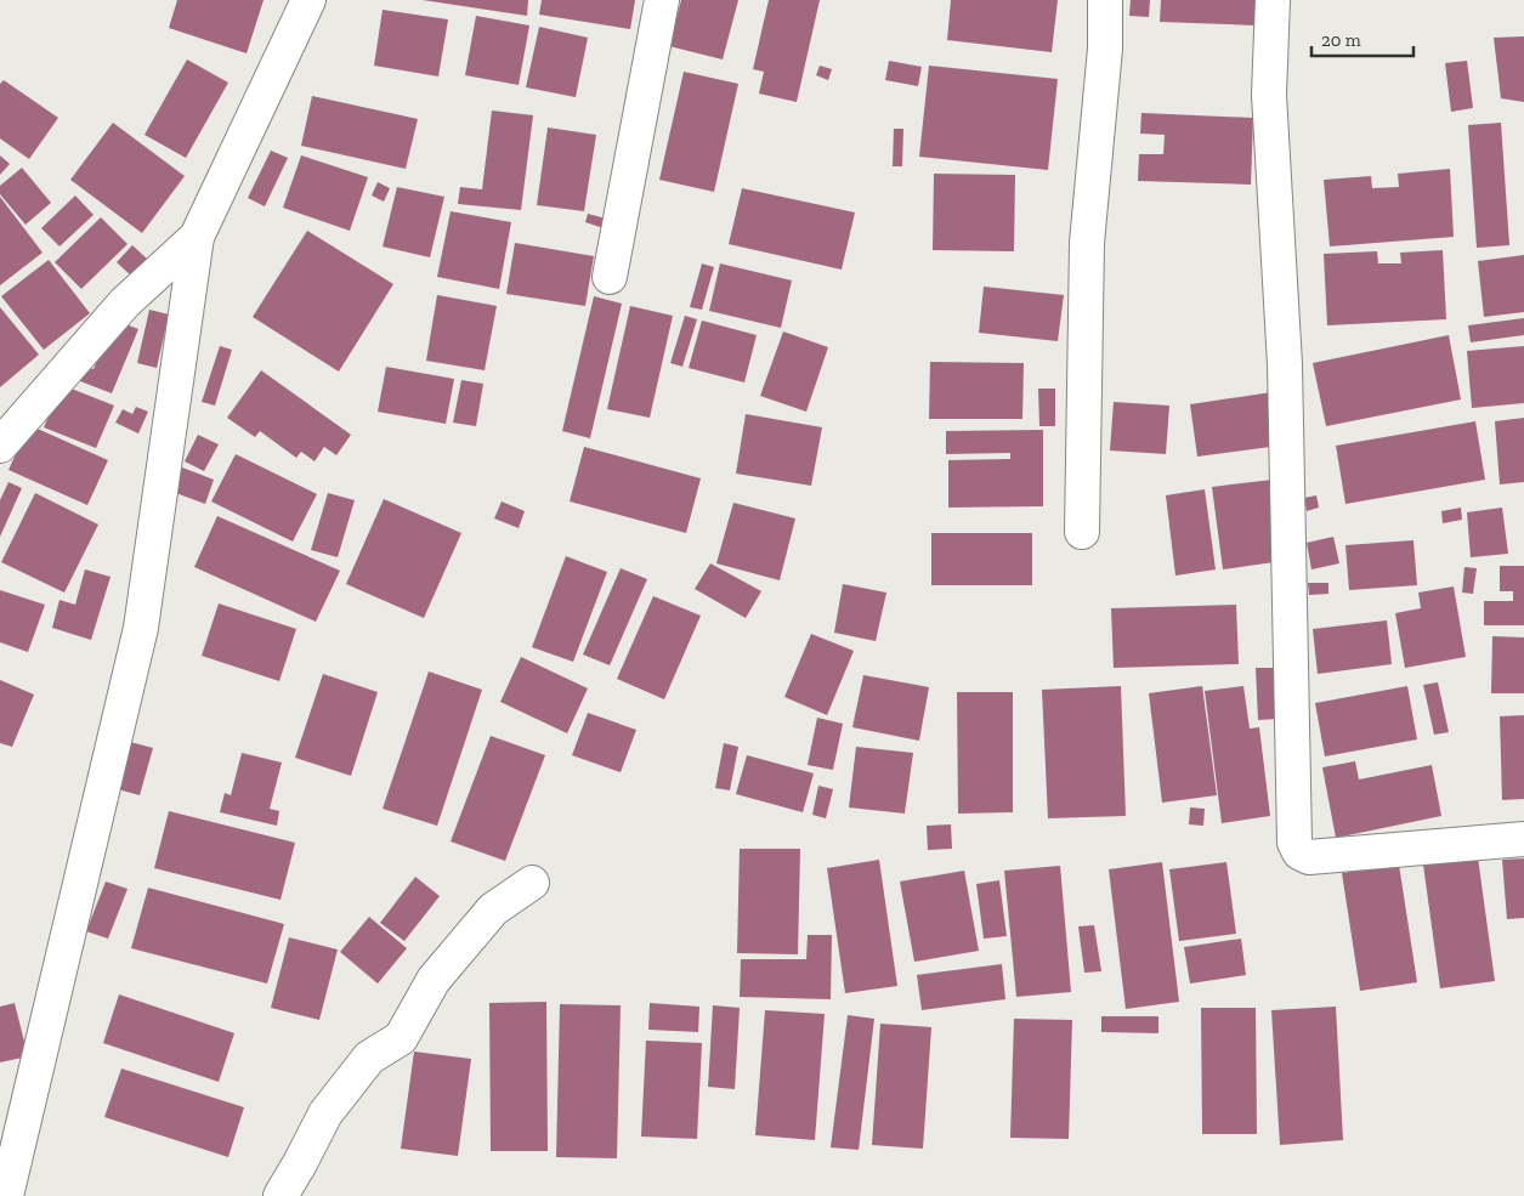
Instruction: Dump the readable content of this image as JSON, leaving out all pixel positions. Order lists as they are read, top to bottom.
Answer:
{
  "scale_bar": "20 m"
}
